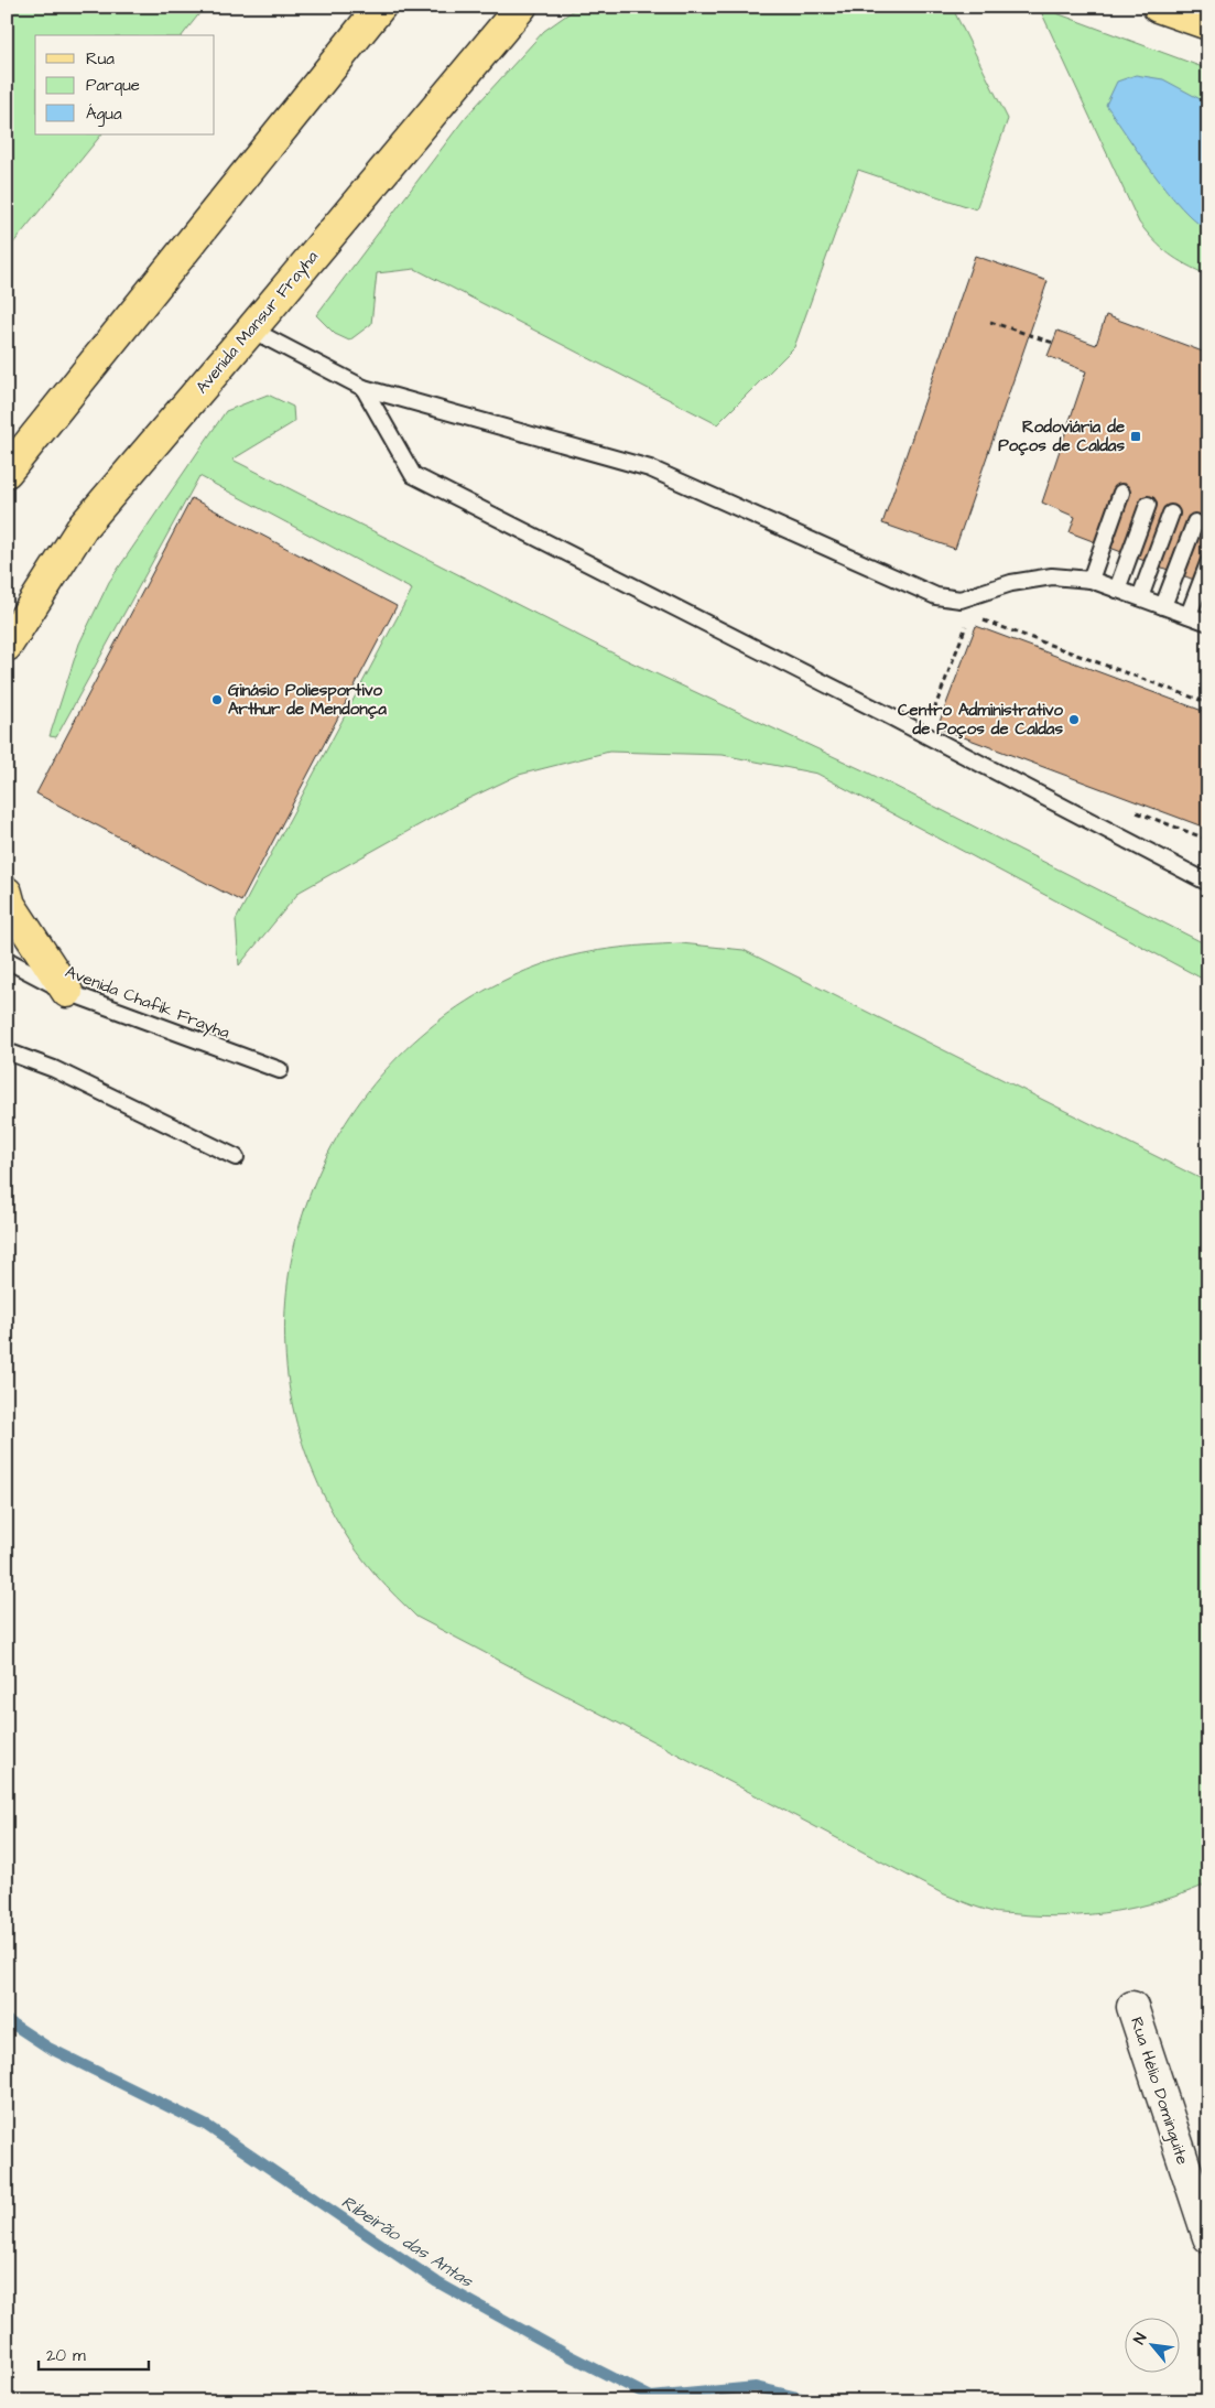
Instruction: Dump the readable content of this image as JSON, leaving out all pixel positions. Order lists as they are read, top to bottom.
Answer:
{
  "streets": {
    "main road": ["Avenida Mansur Frayha"],
    "street": ["Rua Hélio Dominguite"],
    "lane": ["Avenida Chafik Frayha"]
  },
  "water": ["Ribeirão das Antas"],
  "places": {
    "transit": ["Rodoviária de Poços de Caldas"],
    "other": ["Ginásio Poliesportivo Arthur de Mendonça", "Centro Administrativo de Poços de Caldas"]
  },
  "legend": ["Rua", "Parque", "Água"],
  "scale_bar": "20 m",
  "north": "top left"
}
